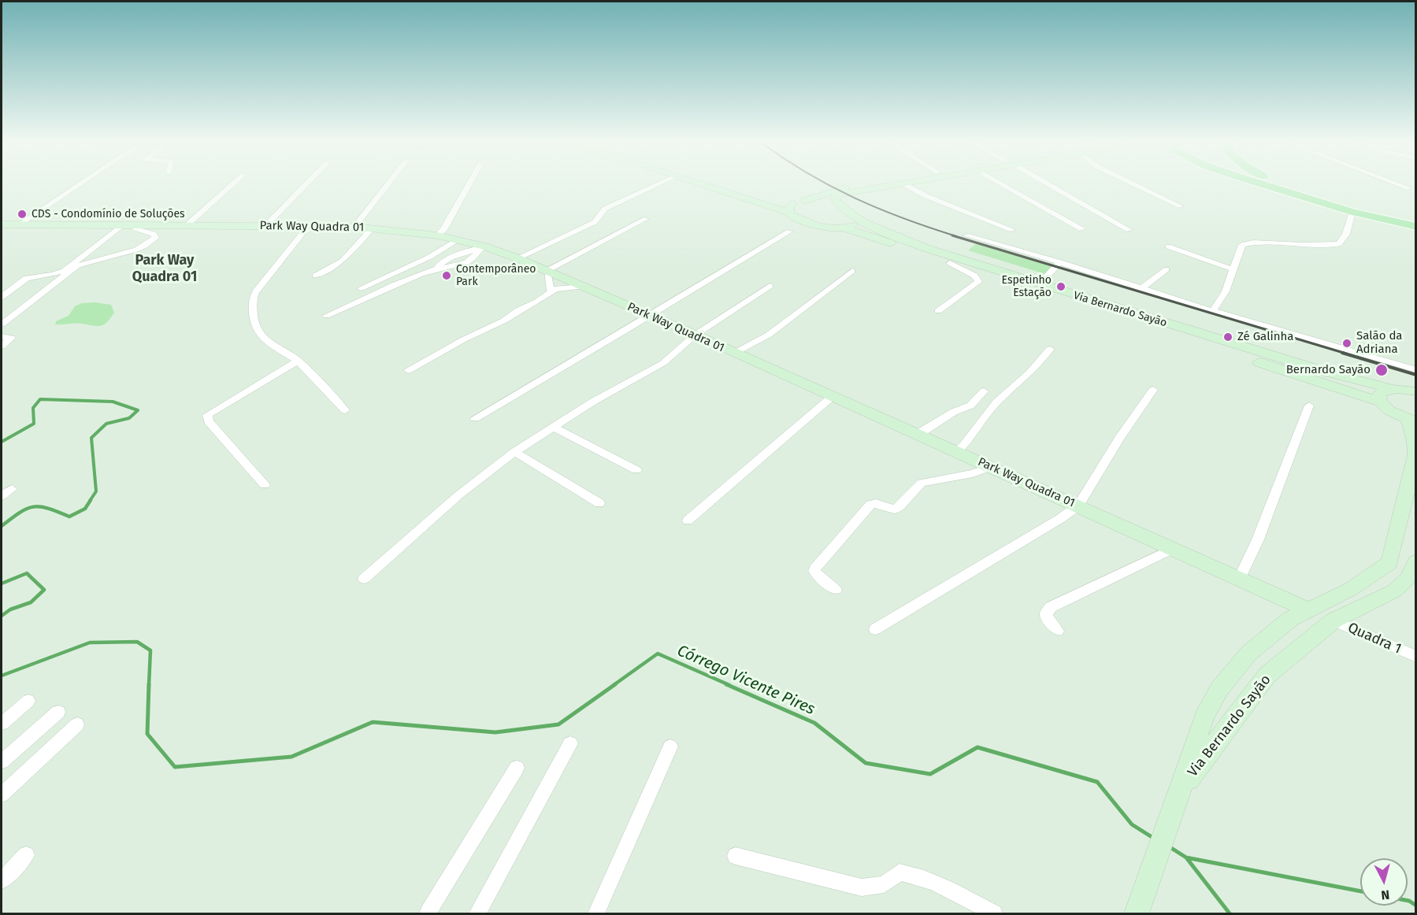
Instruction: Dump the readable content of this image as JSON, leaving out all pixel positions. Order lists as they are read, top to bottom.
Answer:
{
  "streets": {
    "main road": ["Park Way Quadra 01", "Via Bernardo Sayão"],
    "street": ["Quadra 1"]
  },
  "crossings": [
    ["Park Way Quadra 01", "Via Bernardo Sayão"],
    ["Via Bernardo Sayão", "Quadra 1"]
  ],
  "districts": ["Park Way Quadra 01"],
  "water": ["Córrego Vicente Pires"],
  "places": [
    "CDS - Condomínio de Soluções",
    "Contemporâneo Park",
    "Espetinho Estação",
    "Zé Galinha",
    "Salão da Adriana",
    "Bernardo Sayão"
  ],
  "north": "bottom"
}
